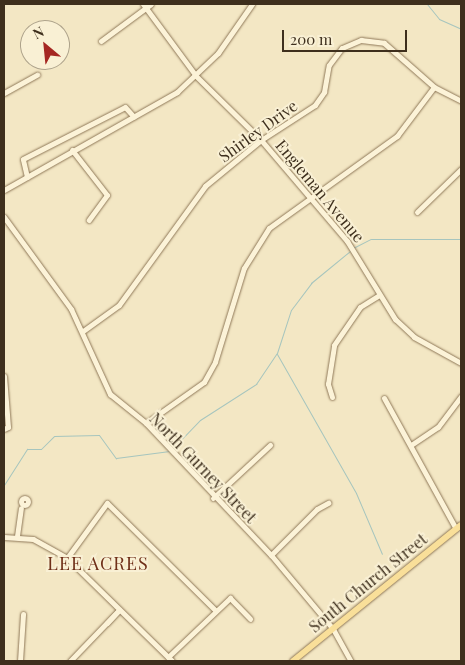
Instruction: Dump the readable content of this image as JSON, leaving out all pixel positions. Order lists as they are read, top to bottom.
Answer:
{
  "streets": {
    "main road": ["South Church Street"],
    "street": ["Shirley Drive", "Engleman Avenue", "North Gurney Street"]
  },
  "crossings": [
    ["Shirley Drive", "Engleman Avenue"],
    ["Shirley Drive", "North Gurney Street"],
    ["North Gurney Street", "South Church Street"]
  ],
  "districts": ["LEE ACRES"],
  "scale_bar": "200 m",
  "north": "top left"
}
